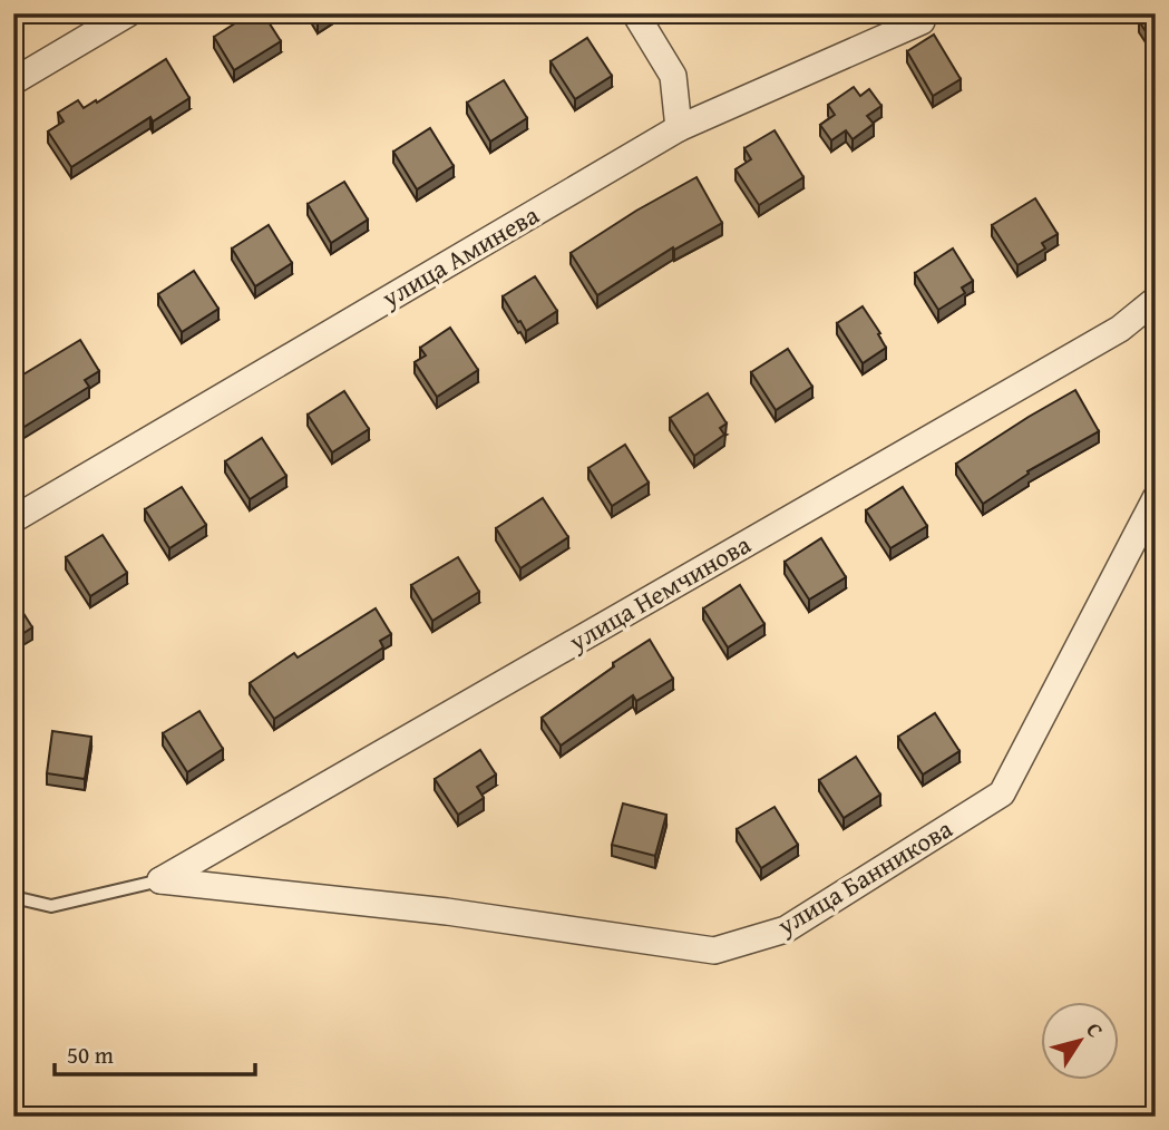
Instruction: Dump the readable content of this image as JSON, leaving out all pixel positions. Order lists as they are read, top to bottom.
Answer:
{
  "streets": {
    "street": ["улица Аминева", "улица Немчинова", "улица Банникова"]
  },
  "crossings": [
    ["улица Немчинова", "улица Банникова"]
  ],
  "scale_bar": "50 m",
  "north": "top right"
}
